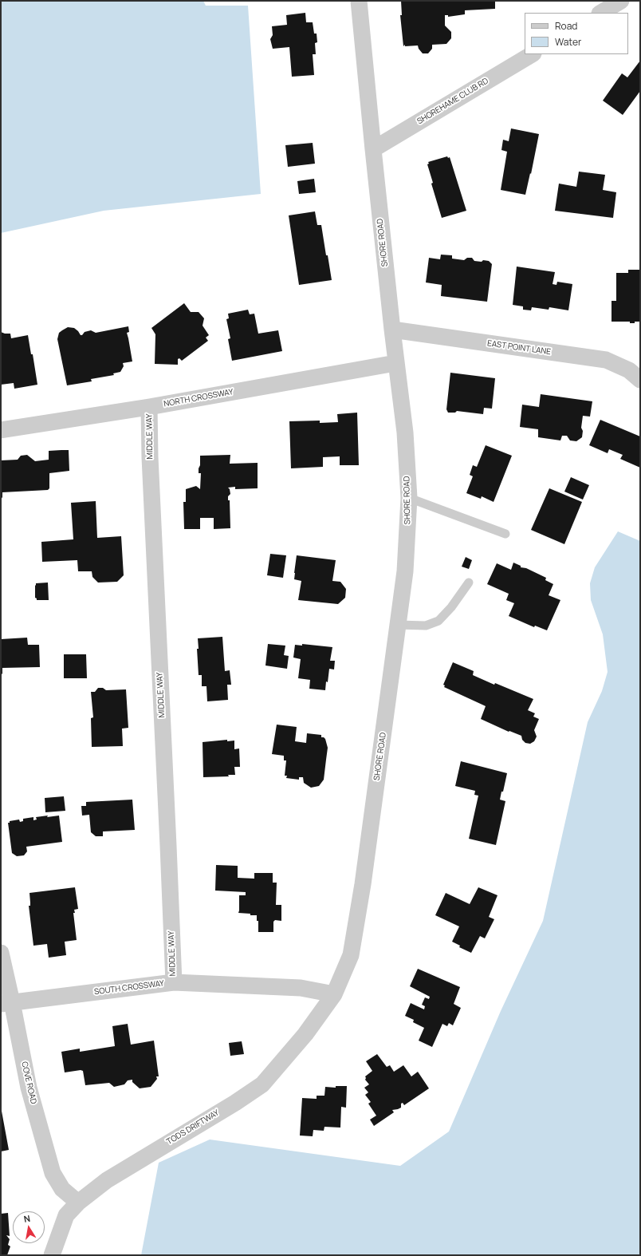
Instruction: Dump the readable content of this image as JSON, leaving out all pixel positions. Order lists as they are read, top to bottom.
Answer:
{
  "streets": {
    "street": [
      "SHOREHAME CLUB RD",
      "SHORE ROAD",
      "EAST POINT LANE",
      "NORTH CROSSWAY",
      "MIDDLE WAY",
      "SOUTH CROSSWAY",
      "COVE ROAD",
      "TODS DRIFTWAY"
    ]
  },
  "crossings": [
    ["SHOREHAME CLUB RD", "SHORE ROAD"],
    ["SHORE ROAD", "EAST POINT LANE"],
    ["SHORE ROAD", "NORTH CROSSWAY"],
    ["SHORE ROAD", "SOUTH CROSSWAY"],
    ["SHORE ROAD", "TODS DRIFTWAY"],
    ["NORTH CROSSWAY", "MIDDLE WAY"],
    ["MIDDLE WAY", "SOUTH CROSSWAY"],
    ["SOUTH CROSSWAY", "COVE ROAD"],
    ["SOUTH CROSSWAY", "TODS DRIFTWAY"],
    ["COVE ROAD", "TODS DRIFTWAY"]
  ],
  "legend": ["Road", "Water"],
  "north": "top"
}
